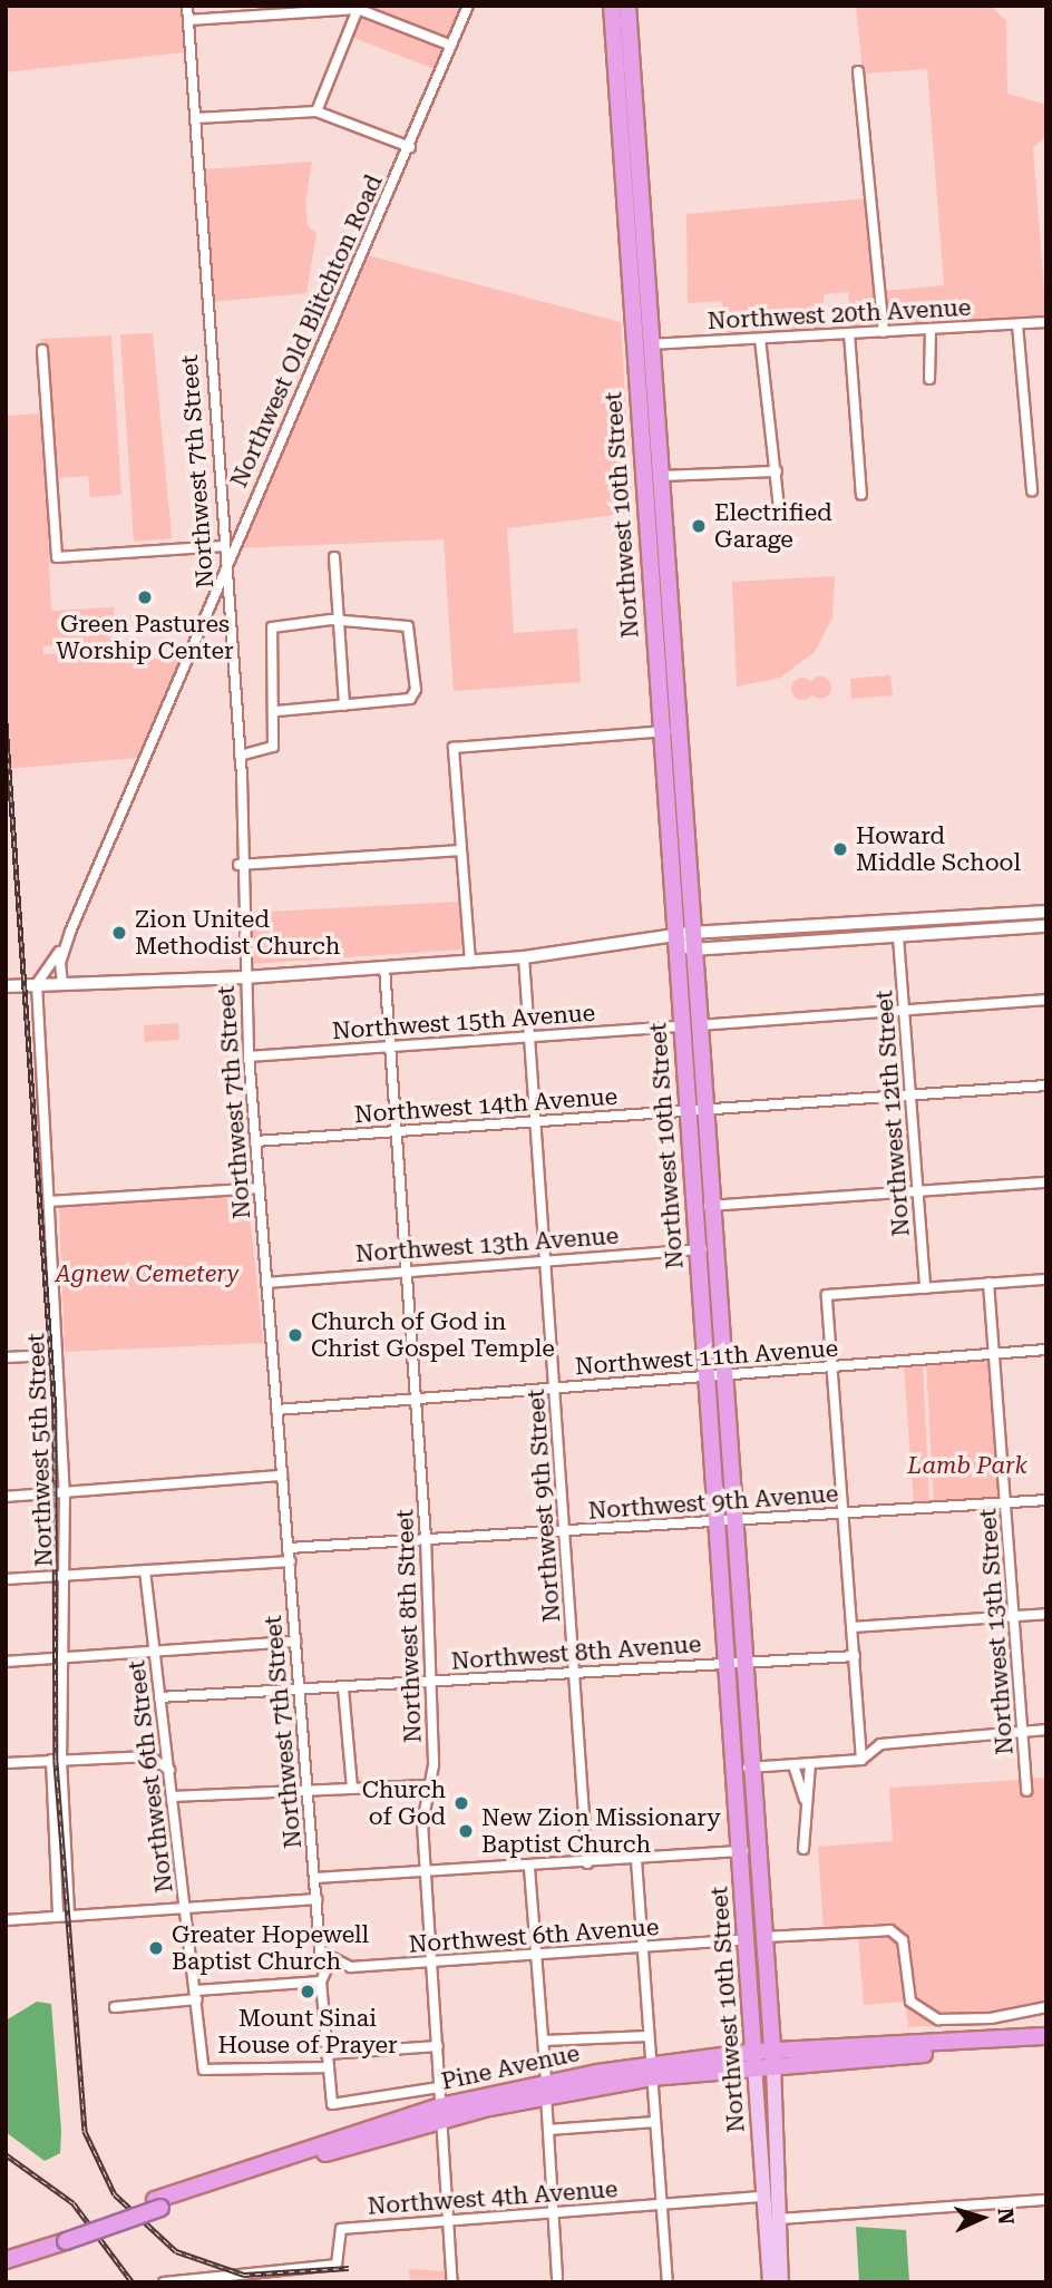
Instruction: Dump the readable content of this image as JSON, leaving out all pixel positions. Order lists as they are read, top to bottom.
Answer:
{
  "streets": {
    "highway": ["Northwest 10th Street", "Pine Avenue"],
    "street": [
      "Northwest 20th Avenue",
      "Northwest Old Blitchton Road",
      "Northwest 7th Street",
      "Northwest 15th Avenue",
      "Northwest 14th Avenue",
      "Northwest 12th Street",
      "Northwest 13th Avenue",
      "Northwest 11th Avenue",
      "Northwest 5th Street",
      "Northwest 9th Avenue",
      "Northwest 9th Street",
      "Northwest 8th Street",
      "Northwest 13th Street",
      "Northwest 8th Avenue",
      "Northwest 6th Street",
      "Northwest 6th Avenue",
      "Northwest 4th Avenue"
    ]
  },
  "crossings": [
    ["Northwest 20th Avenue", "Northwest 10th Street"],
    ["Northwest Old Blitchton Road", "Northwest 7th Street"],
    ["Northwest Old Blitchton Road", "Northwest 5th Street"],
    ["Northwest 7th Street", "Northwest 15th Avenue"],
    ["Northwest 7th Street", "Northwest 14th Avenue"],
    ["Northwest 7th Street", "Northwest 13th Avenue"],
    ["Northwest 7th Street", "Northwest 11th Avenue"],
    ["Northwest 7th Street", "Northwest 9th Avenue"],
    ["Northwest 7th Street", "Northwest 8th Avenue"],
    ["Northwest 7th Street", "Northwest 6th Avenue"],
    ["Northwest 10th Street", "Northwest 15th Avenue"],
    ["Northwest 10th Street", "Northwest 14th Avenue"],
    ["Northwest 10th Street", "Northwest 13th Avenue"],
    ["Northwest 10th Street", "Northwest 11th Avenue"],
    ["Northwest 10th Street", "Northwest 9th Avenue"],
    ["Northwest 10th Street", "Northwest 8th Avenue"],
    ["Northwest 10th Street", "Northwest 6th Avenue"],
    ["Northwest 10th Street", "Pine Avenue"],
    ["Northwest 10th Street", "Northwest 4th Avenue"],
    ["Northwest 15th Avenue", "Northwest 12th Street"],
    ["Northwest 15th Avenue", "Northwest 9th Street"],
    ["Northwest 15th Avenue", "Northwest 8th Street"],
    ["Northwest 14th Avenue", "Northwest 12th Street"],
    ["Northwest 14th Avenue", "Northwest 9th Street"],
    ["Northwest 14th Avenue", "Northwest 8th Street"],
    ["Northwest 13th Avenue", "Northwest 9th Street"],
    ["Northwest 13th Avenue", "Northwest 8th Street"],
    ["Northwest 11th Avenue", "Northwest 9th Street"],
    ["Northwest 11th Avenue", "Northwest 8th Street"],
    ["Northwest 11th Avenue", "Northwest 13th Street"],
    ["Northwest 9th Avenue", "Northwest 9th Street"],
    ["Northwest 9th Avenue", "Northwest 8th Street"],
    ["Northwest 9th Avenue", "Northwest 13th Street"],
    ["Northwest 9th Street", "Northwest 8th Avenue"],
    ["Northwest 8th Street", "Northwest 8th Avenue"],
    ["Northwest 8th Street", "Northwest 6th Avenue"],
    ["Northwest 8th Street", "Pine Avenue"],
    ["Northwest 8th Street", "Northwest 4th Avenue"],
    ["Northwest 8th Avenue", "Northwest 6th Street"]
  ],
  "parks": ["Agnew Cemetery", "Lamb Park"],
  "places": [
    "Electrified Garage",
    "Green Pastures Worship Center",
    "Howard Middle School",
    "Zion United Methodist Church",
    "Church of God in Christ Gospel Temple",
    "Church of God",
    "New Zion Missionary Baptist Church",
    "Greater Hopewell Baptist Church",
    "Mount Sinai House of Prayer"
  ],
  "north": "right"
}
